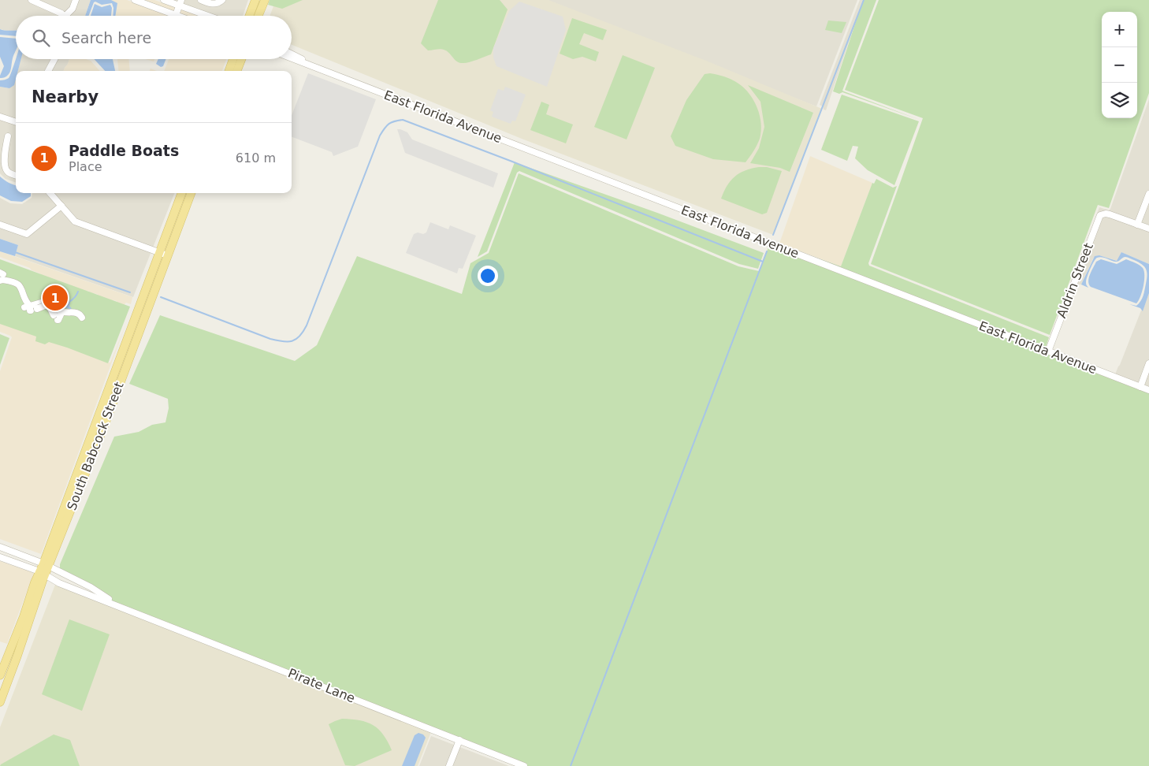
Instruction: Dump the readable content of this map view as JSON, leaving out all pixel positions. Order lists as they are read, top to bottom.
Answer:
{
  "streets": {
    "main road": ["South Babcock Street"],
    "street": ["East Florida Avenue", "Aldrin Street", "Pirate Lane"]
  },
  "crossings": [
    ["East Florida Avenue", "Aldrin Street"],
    ["South Babcock Street", "Pirate Lane"]
  ],
  "page": {
    "map_buttons": ["+", "−"],
    "search": "Search here",
    "heading": "Nearby",
    "list": [
      {
        "mark": "1",
        "name": "Paddle Boats",
        "note": "Place",
        "value": "610 m"
      }
    ],
    "pins": "1"
  }
}
